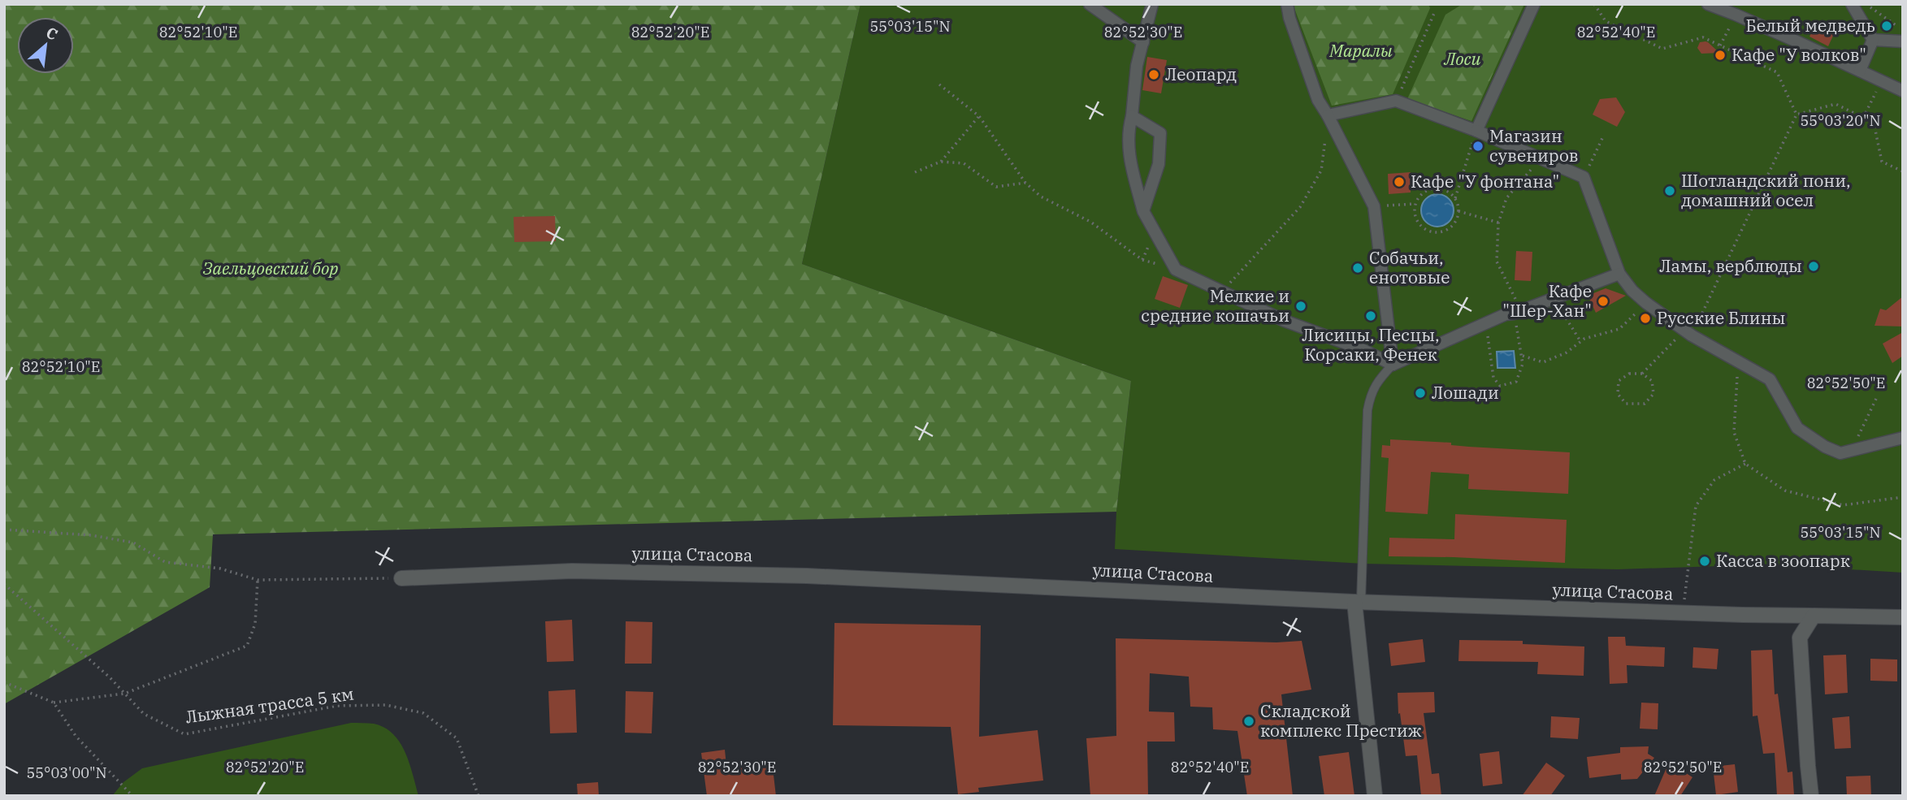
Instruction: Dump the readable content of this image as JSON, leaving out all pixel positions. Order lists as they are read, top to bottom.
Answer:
{
  "streets": {
    "street": ["улица Стасова"],
    "path": ["Лыжная трасса 5 км"]
  },
  "parks": ["Маралы", "Лоси", "Заельцовский бор"],
  "places": [
    "Белый медведь",
    "Кафе \"У волков\"",
    "Леопард",
    "Магазин сувениров",
    "Кафе \"У фонтана\"",
    "Шотландский пони, домашний осел",
    "Ламы, верблюды",
    "Собачьи, енотовые",
    "Кафе \"Шер-Хан\"",
    "Мелкие и средние кошачьи",
    "Лисицы, Песцы, Корсаки, Фенек",
    "Русские Блины",
    "Лошади",
    "Касса в зоопарк",
    "Складской комплекс Престиж"
  ],
  "north": "top right",
  "coordinates": [
    "55°03'15\"N",
    "82°52'10\"E",
    "82°52'20\"E",
    "82°52'30\"E",
    "82°52'40\"E",
    "55°03'20\"N",
    "82°52'50\"E",
    "55°03'00\"N"
  ]
}
